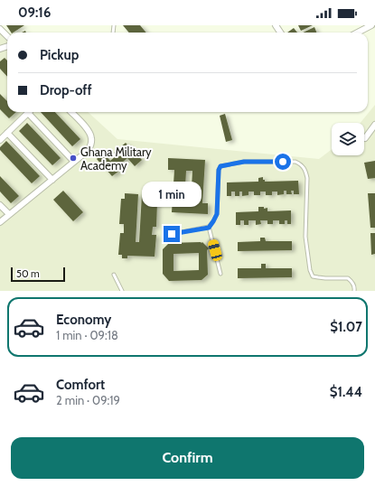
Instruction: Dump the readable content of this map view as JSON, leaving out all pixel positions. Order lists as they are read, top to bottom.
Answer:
{
  "places": ["Ghana Military Academy"],
  "scale_bar": "50 m",
  "page": {
    "status": "09:16",
    "banner": ["Pickup", "Drop-off"],
    "bubble": "1 min",
    "scale": "50 m",
    "list": [
      {
        "name": "Economy",
        "note": "1 min · 09:18",
        "value": "$1.07"
      },
      {
        "name": "Comfort",
        "note": "2 min · 09:19",
        "value": "$1.44"
      }
    ],
    "buttons": "Confirm"
  }
}
